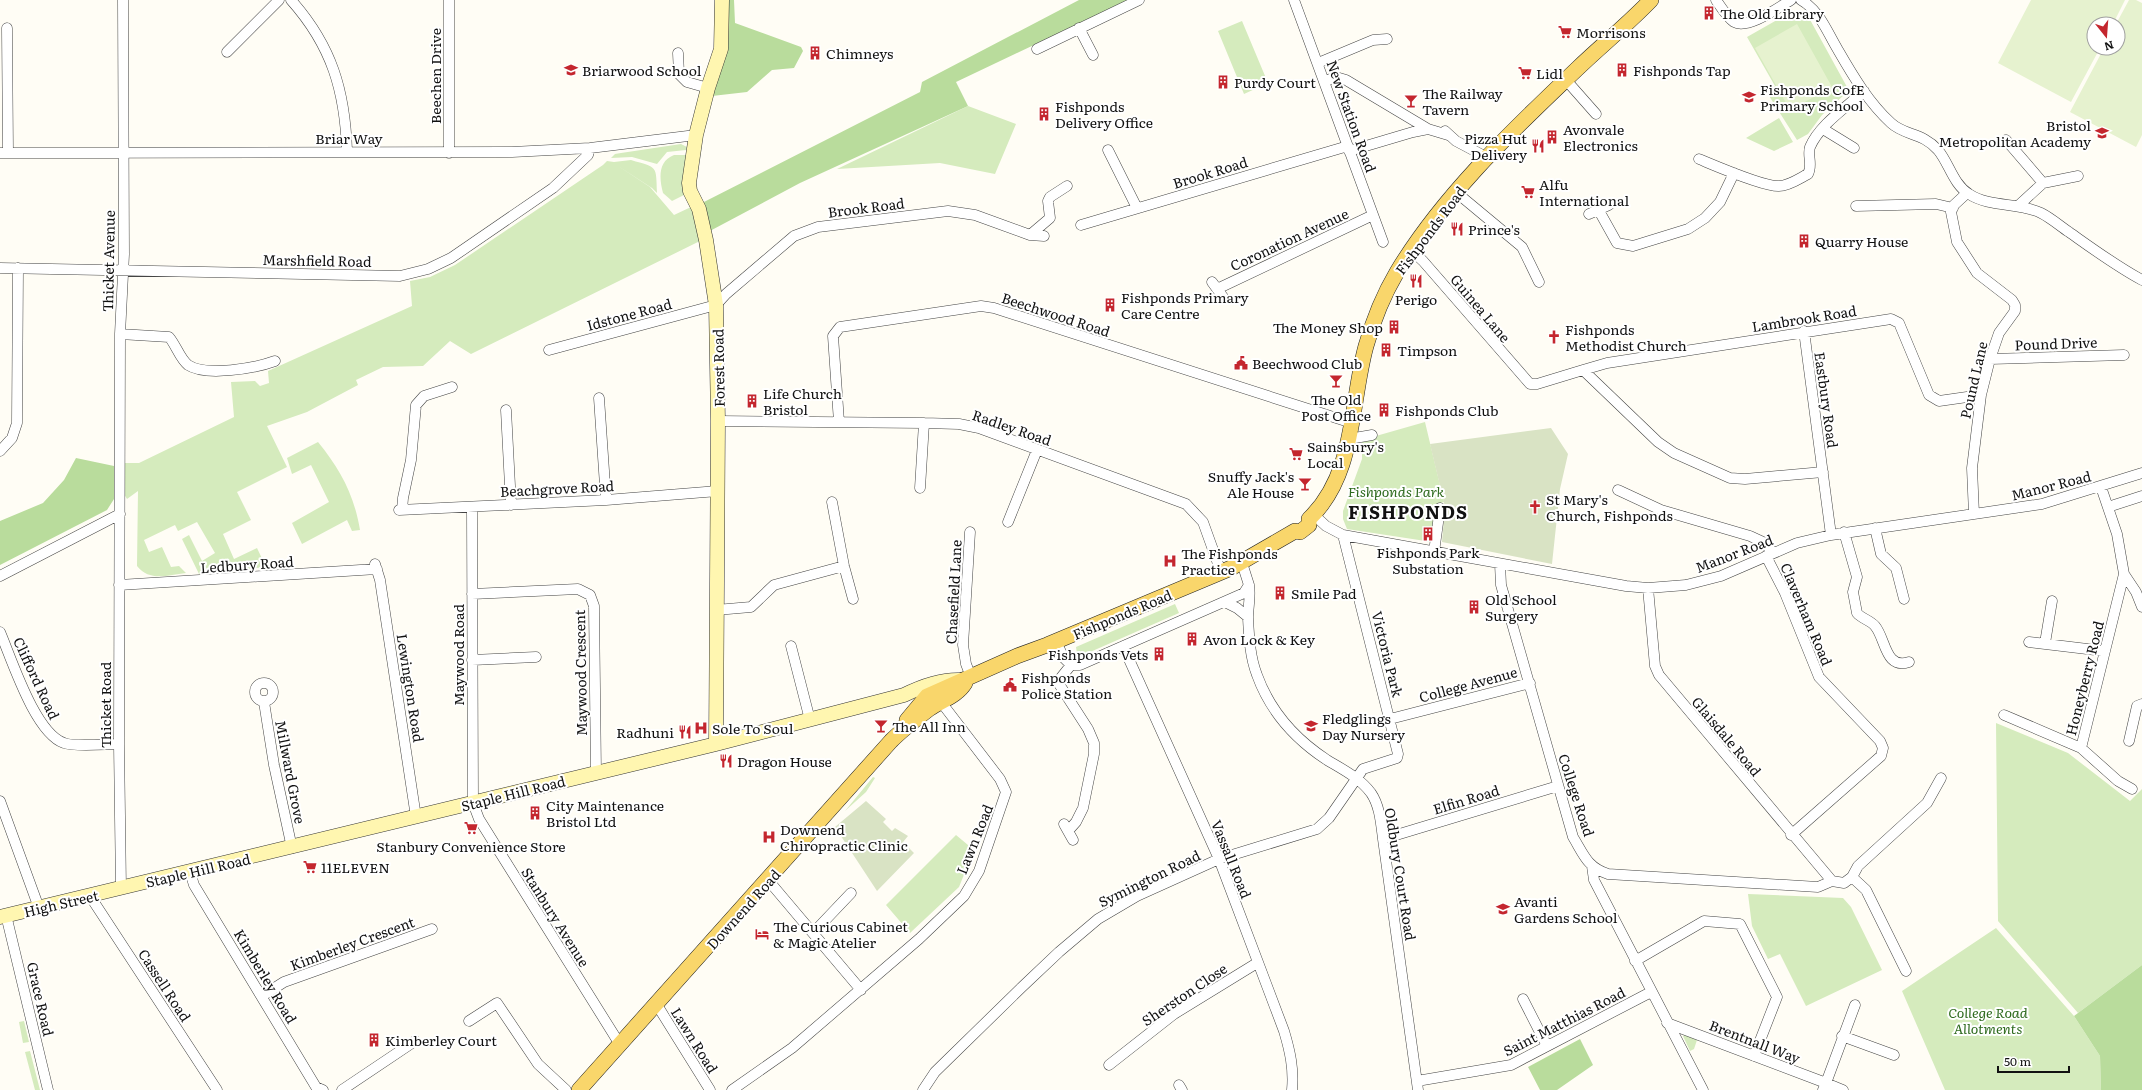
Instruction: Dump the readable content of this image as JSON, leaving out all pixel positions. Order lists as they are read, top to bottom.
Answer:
{
  "streets": {
    "main road": [
      "Fishponds Road",
      "Forest Road",
      "Staple Hill Road",
      "High Street",
      "Downend Road"
    ],
    "street": [
      "Beechen Drive",
      "New Station Road",
      "Briar Way",
      "Brook Road",
      "Coronation Avenue",
      "Marshfield Road",
      "Thicket Avenue",
      "Guinea Lane",
      "Idstone Road",
      "Beechwood Road",
      "Lambrook Road",
      "Pound Drive",
      "Pound Lane",
      "Eastbury Road",
      "Radley Road",
      "Manor Road",
      "Beachgrove Road",
      "Ledbury Road",
      "Chasefield Lane",
      "Claverham Road",
      "Victoria Park",
      "Maywood Road",
      "Maywood Crescent",
      "Clifford Road",
      "Honeyberry Road",
      "College Avenue",
      "Lewington Road",
      "Thicket Road",
      "Glaisdale Road",
      "Millward Grove",
      "College Road",
      "Elfin Road",
      "Lawn Road",
      "Vassall Road",
      "Oldbury Court Road",
      "Symington Road",
      "Stanbury Avenue",
      "Kimberley Crescent",
      "Kimberley Road",
      "Cassell Road",
      "Sherston Close",
      "Grace Road",
      "Saint Matthias Road",
      "Brentnall Way"
    ]
  },
  "crossings": [
    ["Beechen Drive", "Briar Way"],
    ["New Station Road", "Brook Road"],
    ["New Station Road", "Coronation Avenue"],
    ["Briar Way", "Marshfield Road"],
    ["Briar Way", "Thicket Avenue"],
    ["Briar Way", "Forest Road"],
    ["Brook Road", "Idstone Road"],
    ["Brook Road", "Forest Road"],
    ["Fishponds Road", "Guinea Lane"],
    ["Fishponds Road", "Beechwood Road"],
    ["Fishponds Road", "Radley Road"],
    ["Fishponds Road", "Manor Road"],
    ["Fishponds Road", "Chasefield Lane"],
    ["Fishponds Road", "Staple Hill Road"],
    ["Fishponds Road", "Lawn Road"],
    ["Fishponds Road", "Oldbury Court Road"],
    ["Fishponds Road", "Downend Road"],
    ["Marshfield Road", "Thicket Avenue"],
    ["Thicket Avenue", "Thicket Road"],
    ["Guinea Lane", "Lambrook Road"],
    ["Idstone Road", "Forest Road"],
    ["Beechwood Road", "Radley Road"],
    ["Lambrook Road", "Pound Lane"],
    ["Lambrook Road", "Eastbury Road"],
    ["Pound Drive", "Pound Lane"],
    ["Forest Road", "Radley Road"],
    ["Forest Road", "Beachgrove Road"],
    ["Forest Road", "Staple Hill Road"],
    ["Pound Lane", "Manor Road"],
    ["Eastbury Road", "Manor Road"],
    ["Manor Road", "Claverham Road"],
    ["Manor Road", "Victoria Park"],
    ["Manor Road", "Glaisdale Road"],
    ["Manor Road", "College Road"],
    ["Beachgrove Road", "Maywood Road"],
    ["Ledbury Road", "Lewington Road"],
    ["Ledbury Road", "Thicket Road"],
    ["Chasefield Lane", "Staple Hill Road"],
    ["Claverham Road", "Glaisdale Road"],
    ["Victoria Park", "College Avenue"],
    ["Victoria Park", "Oldbury Court Road"],
    ["Victoria Park", "Symington Road"],
    ["Maywood Road", "Maywood Crescent"],
    ["Maywood Road", "Staple Hill Road"],
    ["Maywood Road", "Stanbury Avenue"],
    ["Maywood Crescent", "Staple Hill Road"],
    ["Clifford Road", "Thicket Road"],
    ["College Avenue", "College Road"],
    ["Lewington Road", "Staple Hill Road"],
    ["Thicket Road", "Staple Hill Road"],
    ["Thicket Road", "High Street"],
    ["Millward Grove", "Staple Hill Road"],
    ["Staple Hill Road", "High Street"],
    ["Staple Hill Road", "Downend Road"],
    ["Staple Hill Road", "Stanbury Avenue"],
    ["Staple Hill Road", "Kimberley Road"],
    ["College Road", "Elfin Road"],
    ["Elfin Road", "Oldbury Court Road"],
    ["Lawn Road", "Downend Road"],
    ["Vassall Road", "Symington Road"],
    ["Vassall Road", "Sherston Close"],
    ["Oldbury Court Road", "Symington Road"],
    ["Oldbury Court Road", "Saint Matthias Road"],
    ["High Street", "Cassell Road"],
    ["High Street", "Grace Road"],
    ["Downend Road", "Stanbury Avenue"],
    ["Kimberley Crescent", "Kimberley Road"]
  ],
  "districts": ["FISHPONDS"],
  "parks": ["Fishponds Park", "College Road Allotments"],
  "places": {
    "building": [
      "The Old Library",
      "Chimneys",
      "Fishponds Tap",
      "Purdy Court",
      "Fishponds Delivery Office",
      "Avonvale Electronics",
      "Quarry House",
      "Fishponds Primary Care Centre",
      "The Money Shop",
      "Timpson",
      "Life Church Bristol",
      "Fishponds Club",
      "Fishponds Park Substation",
      "Smile Pad",
      "Old School Surgery",
      "Avon Lock & Key",
      "Fishponds Vets",
      "City Maintenance Bristol Ltd",
      "Kimberley Court"
    ],
    "supermarket": [
      "Morrisons",
      "Lidl",
      "Alfu International",
      "Sainsbury's Local",
      "Stanbury Convenience Store",
      "11ELEVEN"
    ],
    "school or university": [
      "Briarwood School",
      "Fishponds CofE Primary School",
      "Bristol Metropolitan Academy",
      "Fledglings Day Nursery",
      "Avanti Gardens School"
    ],
    "bar": [
      "The Railway Tavern",
      "The Old Post Office",
      "Snuffy Jack's Ale House",
      "The All Inn"
    ],
    "restaurant": [
      "Pizza Hut Delivery",
      "Prince's",
      "Perigo",
      "Radhuni",
      "Dragon House"
    ],
    "church": ["Fishponds Methodist Church", "St Mary's Church, Fishponds"],
    "public building": ["Beechwood Club", "Fishponds Police Station"],
    "hospital": ["The Fishponds Practice", "Sole To Soul", "Downend Chiropractic Clinic"],
    "hotel": ["The Curious Cabinet & Magic Atelier"]
  },
  "scale_bar": "50 m",
  "north": "bottom"
}
